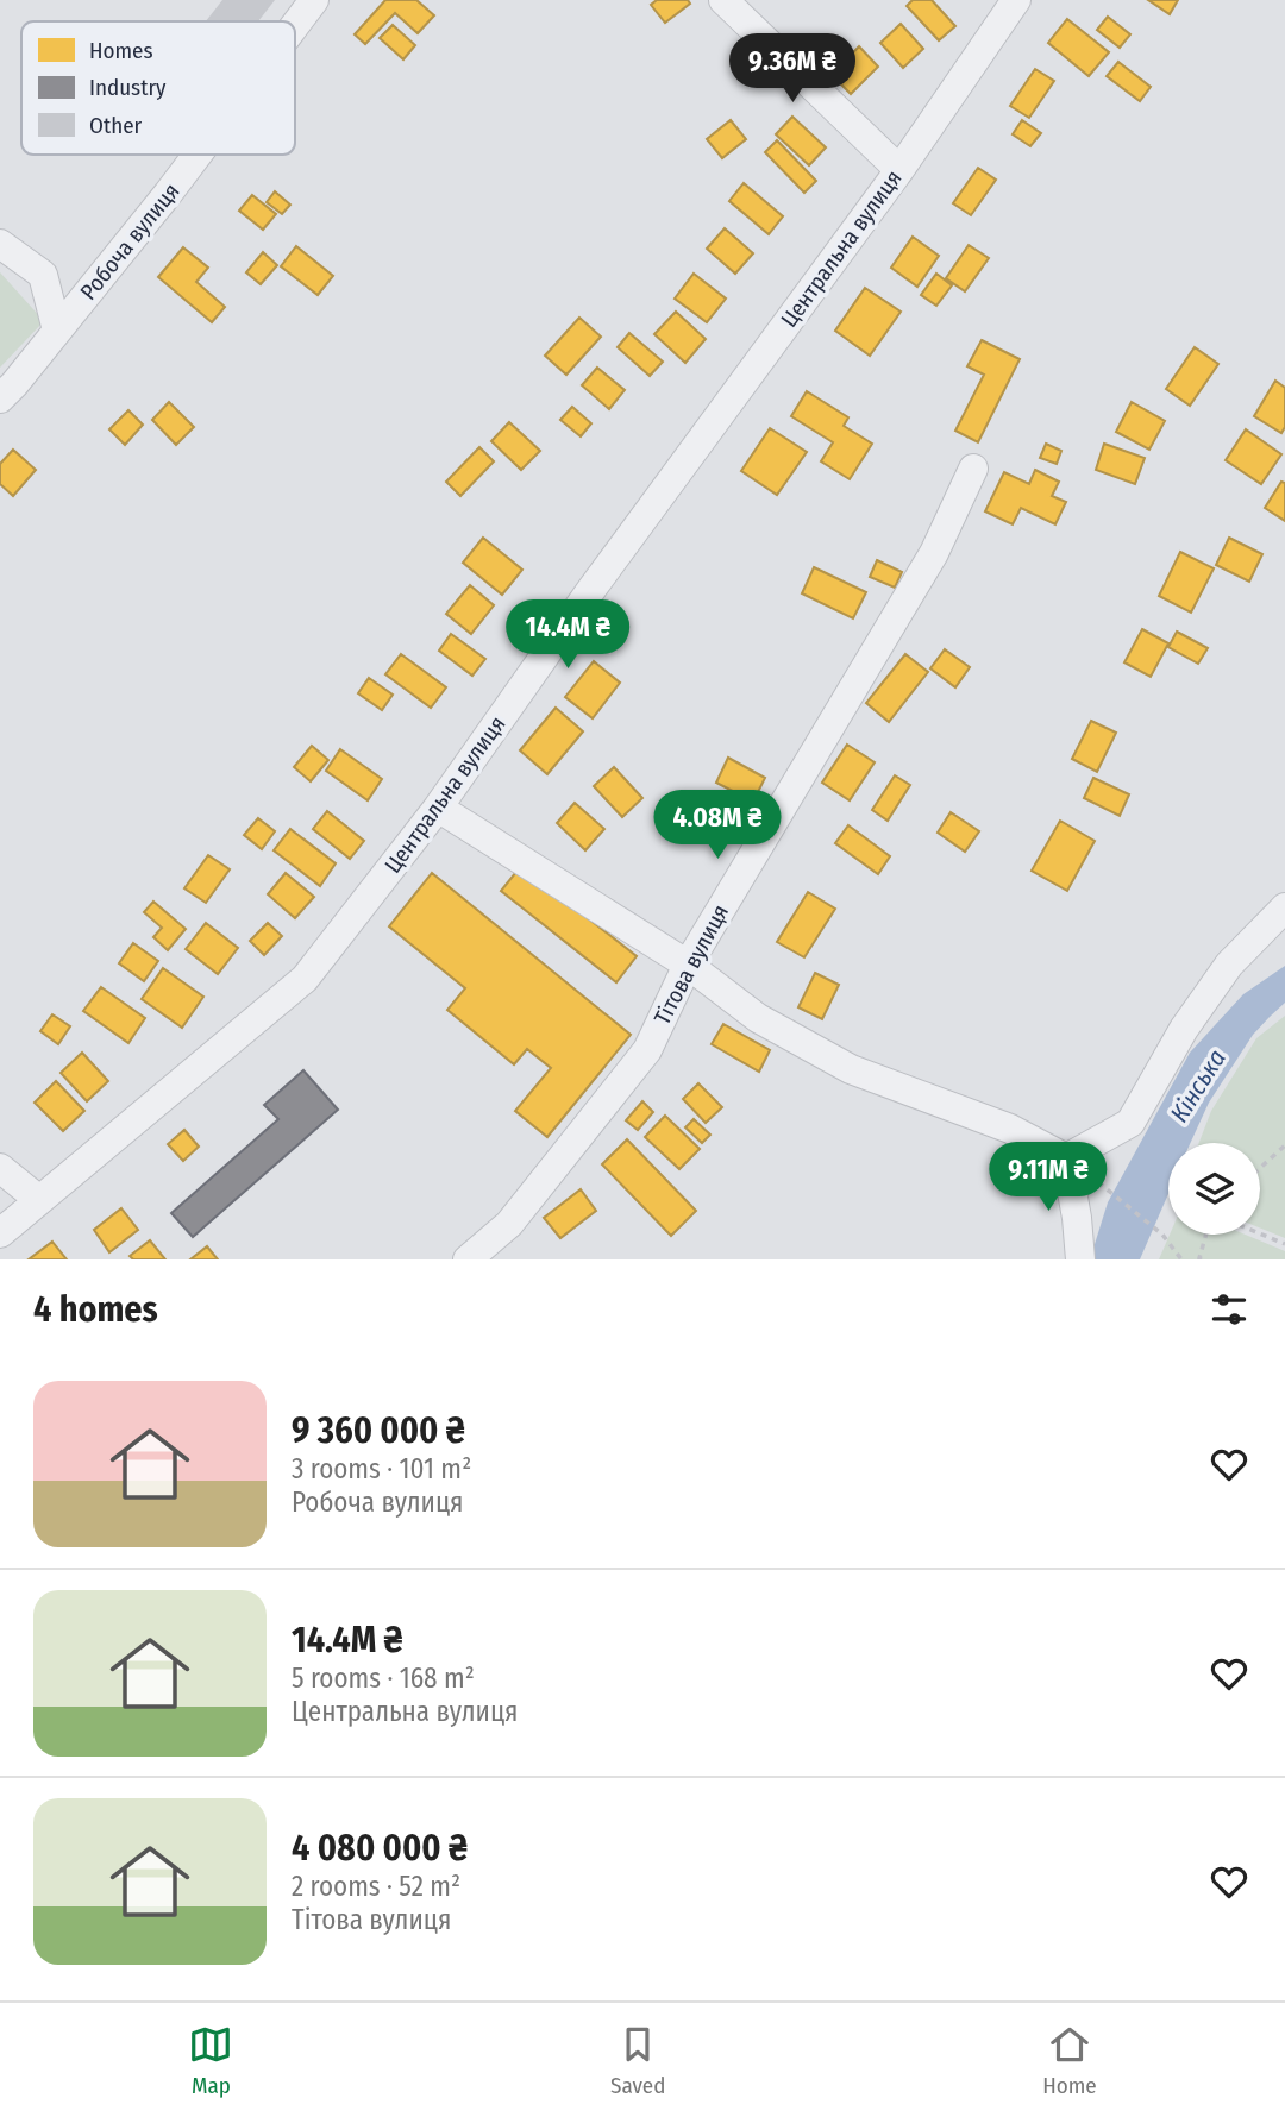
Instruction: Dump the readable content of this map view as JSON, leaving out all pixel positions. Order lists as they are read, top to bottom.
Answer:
{
  "streets": {
    "street": ["Робоча вулиця", "Центральна вулиця", "Тітова вулиця"]
  },
  "water": ["Кінська"],
  "legend": ["Homes", "Industry", "Other"],
  "page": {
    "price": [
      "9.36M ₴",
      "14.4M ₴",
      "4.08M ₴",
      "9.11M ₴"
    ],
    "heading": "4 homes",
    "list": [
      {
        "name": "9 360 000 ₴",
        "note": "3 rooms · 101 m² · Робоча вулиця"
      },
      {
        "name": "14.4M ₴",
        "note": "5 rooms · 168 m² · Центральна вулиця"
      },
      {
        "name": "4 080 000 ₴",
        "note": "2 rooms · 52 m² · Тітова вулиця"
      }
    ],
    "tabs": ["Map", "Saved", "Home"]
  }
}
